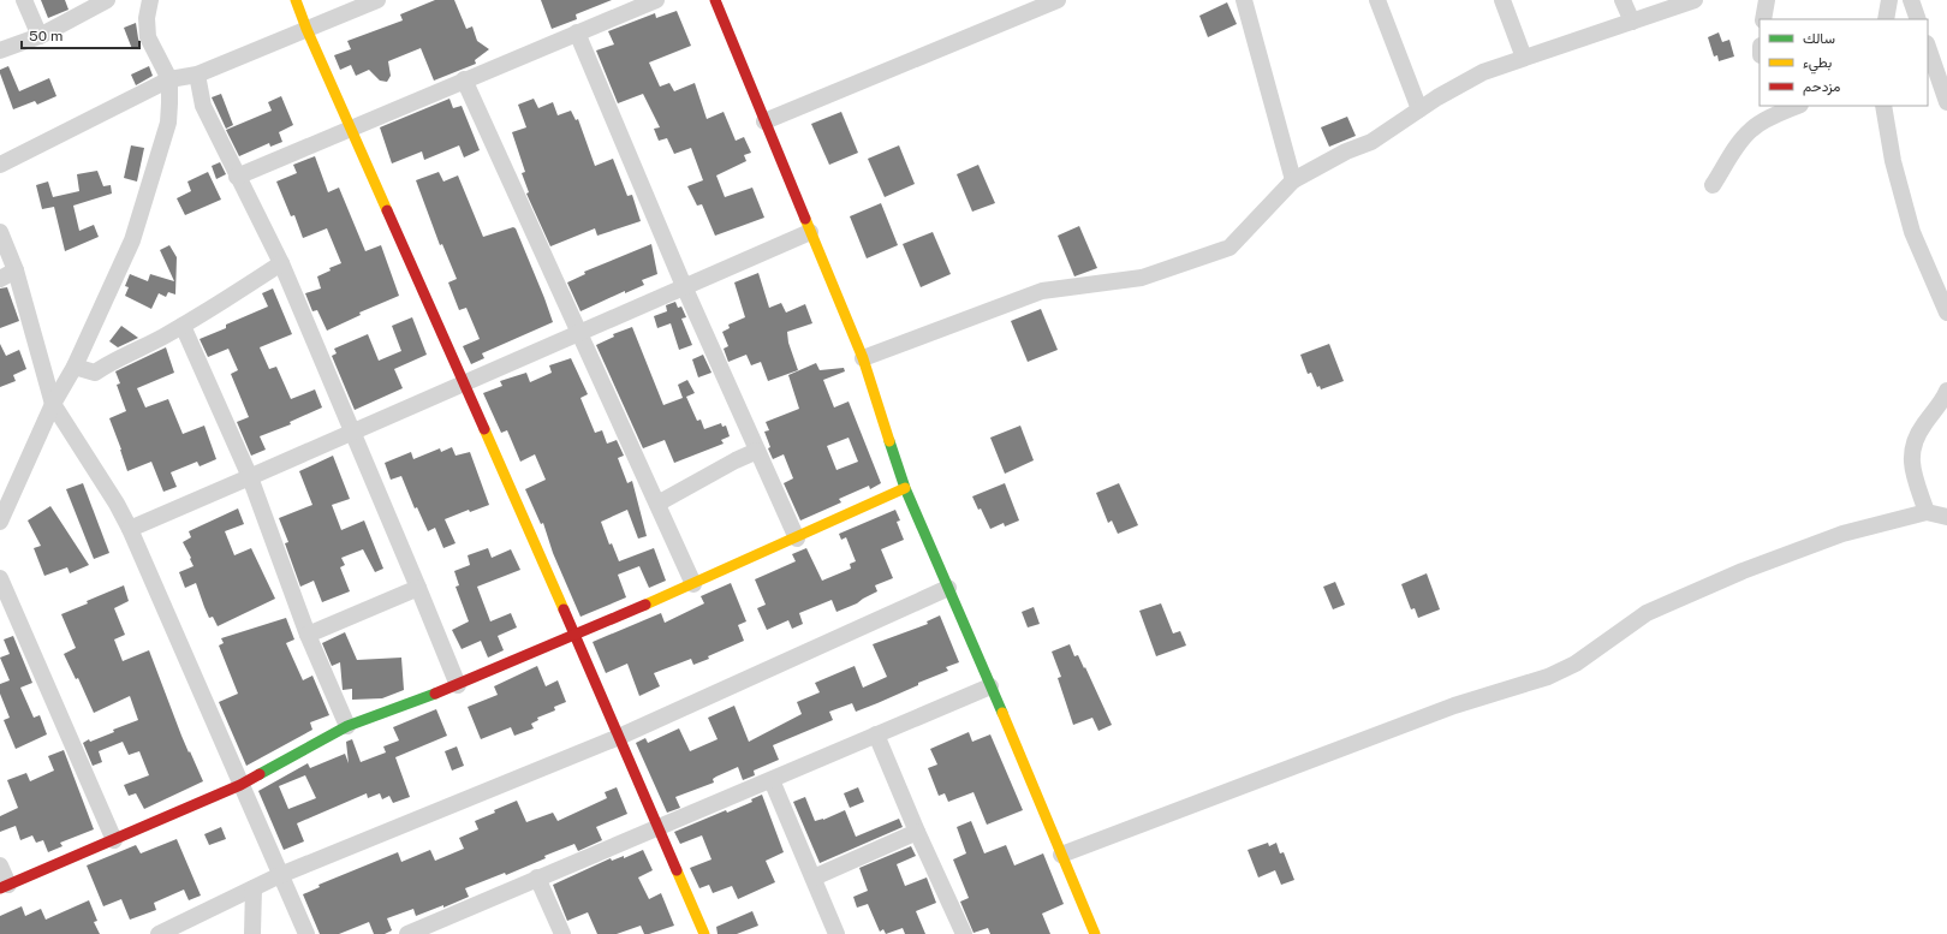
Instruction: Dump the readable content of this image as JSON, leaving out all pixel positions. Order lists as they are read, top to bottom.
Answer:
{
  "legend": ["سالك", "بطيء", "مزدحم"],
  "scale_bar": "50 m"
}
